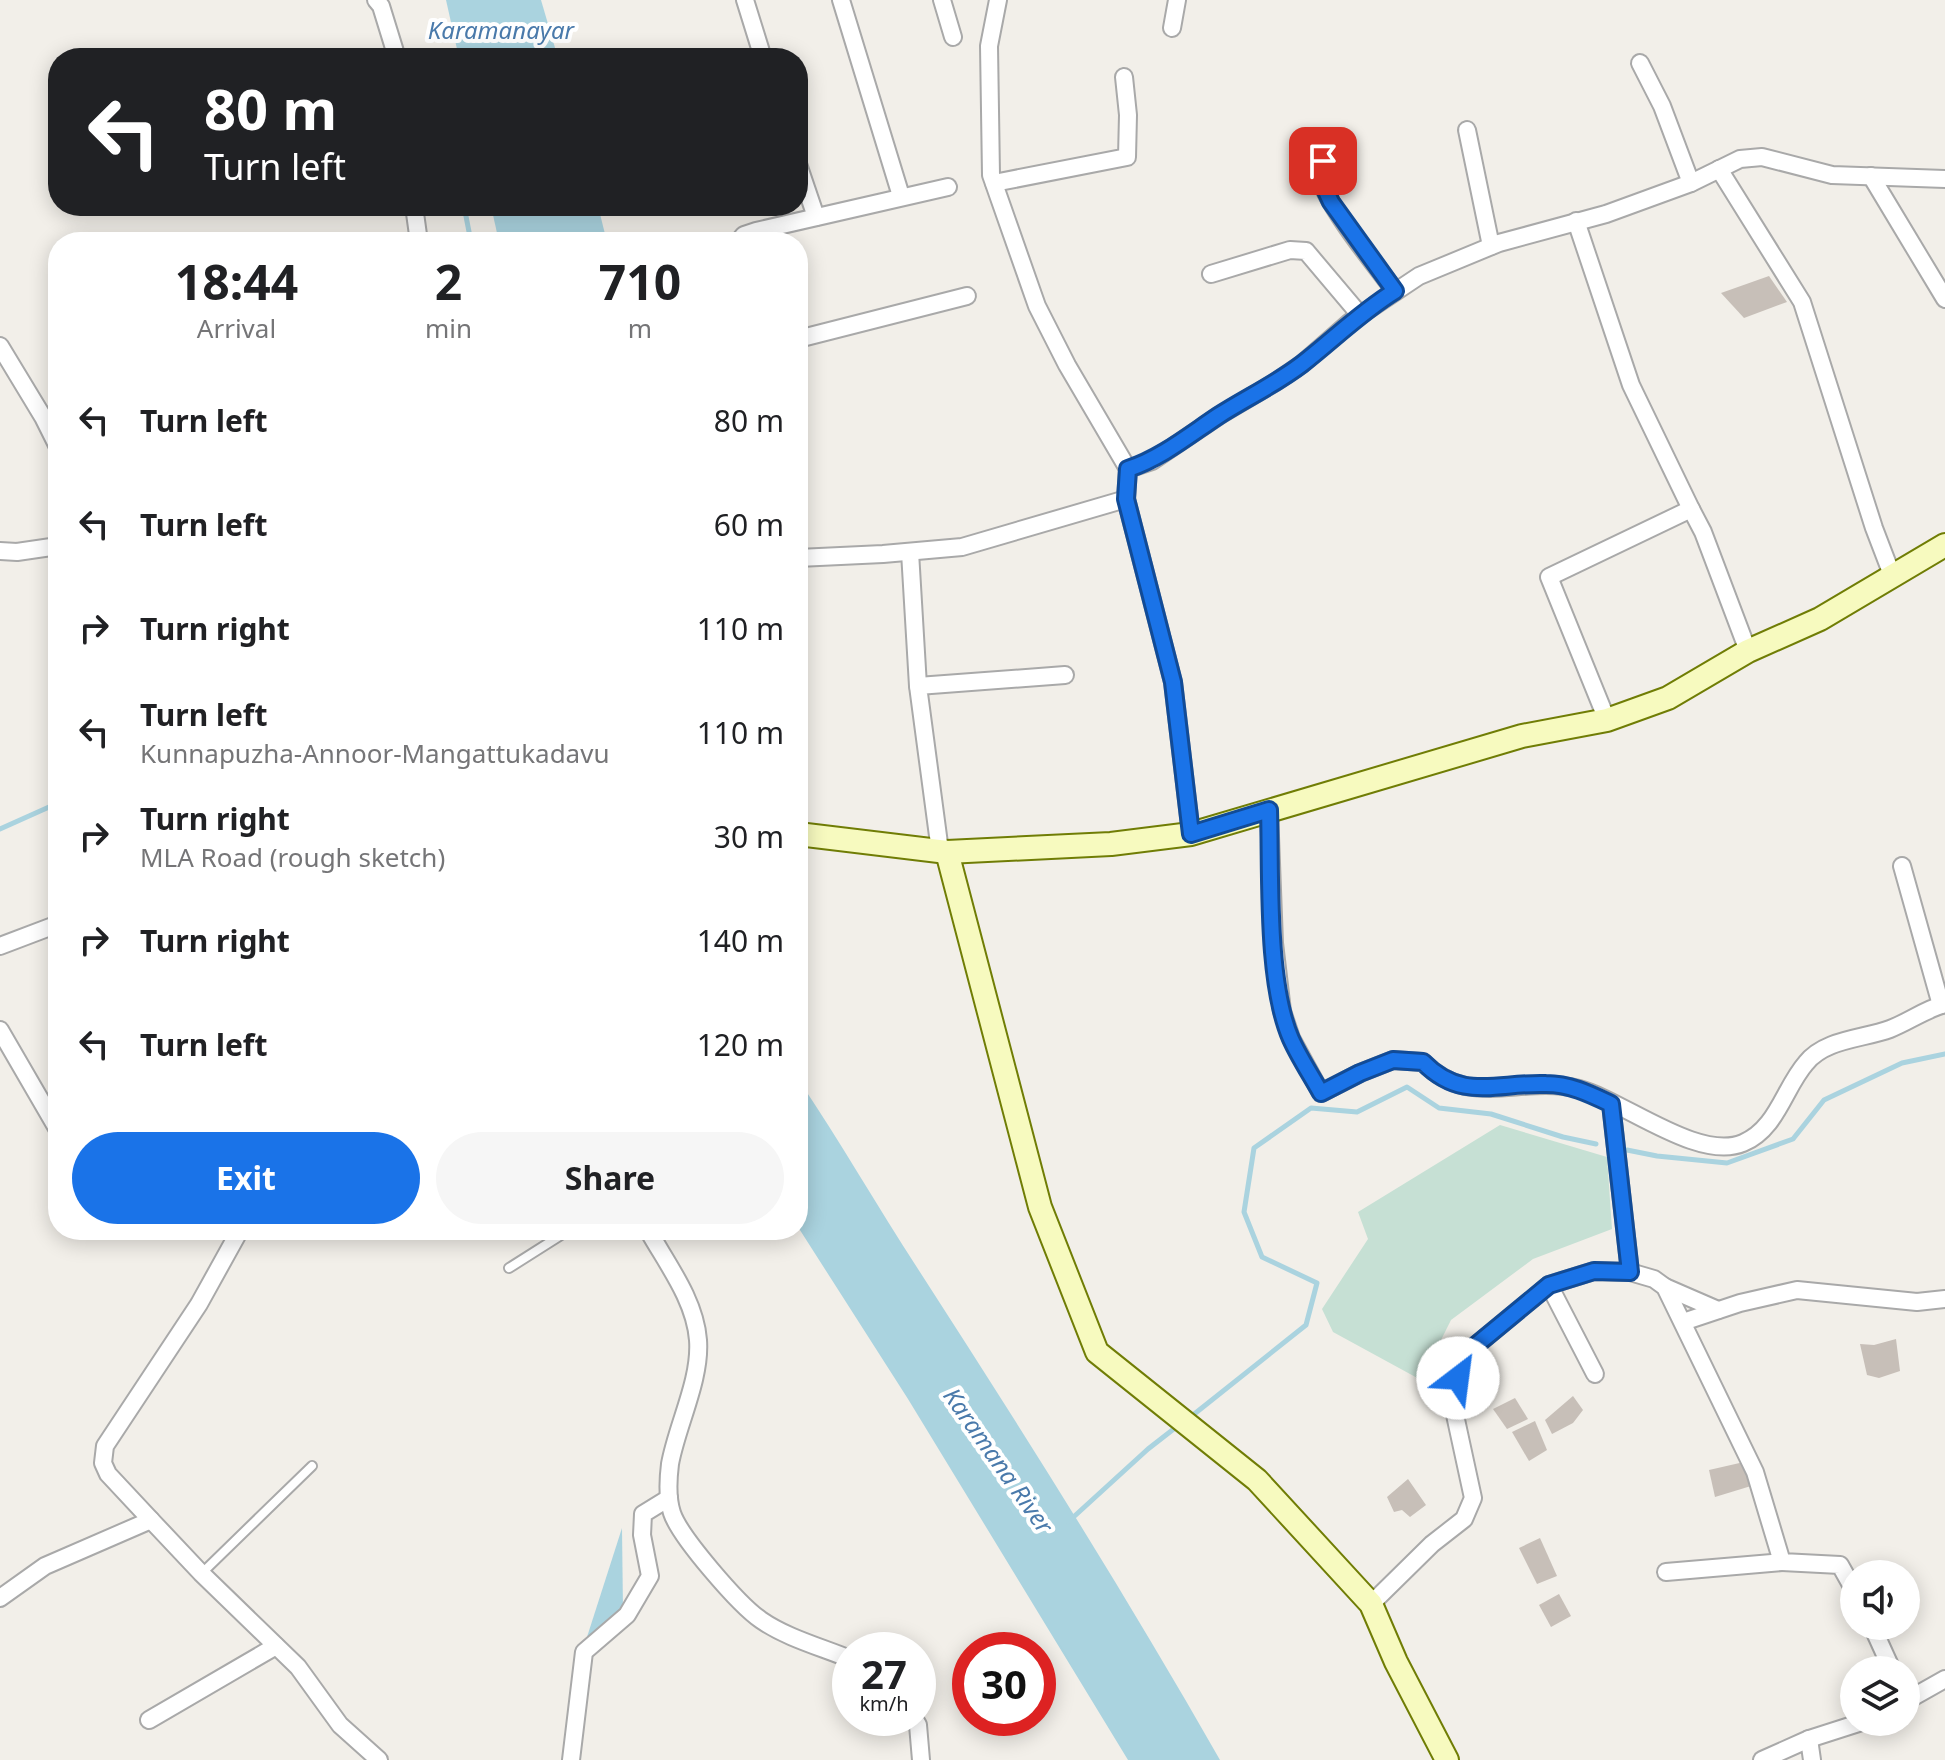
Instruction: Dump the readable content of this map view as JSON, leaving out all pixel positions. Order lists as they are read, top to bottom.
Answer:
{
  "water": ["Karamanayar", "Karamana River"],
  "page": {
    "turn": ["80 m", "Turn left"],
    "eta": [
      "18:44",
      "Arrival",
      "2",
      "min",
      "710",
      "m"
    ],
    "list": [
      {
        "name": "Turn left",
        "value": "80 m"
      },
      {
        "name": "Turn left",
        "value": "60 m"
      },
      {
        "name": "Turn right",
        "value": "110 m"
      },
      {
        "name": "Turn left",
        "note": "Kunnapuzha-Annoor-Mangattukadavu",
        "value": "110 m"
      },
      {
        "name": "Turn right",
        "note": "MLA Road (rough sketch)",
        "value": "30 m"
      },
      {
        "name": "Turn right",
        "value": "140 m"
      },
      {
        "name": "Turn left",
        "value": "120 m"
      }
    ],
    "buttons": ["Exit", "Share"],
    "speed": "27 km/h",
    "limit": "30"
  }
}
